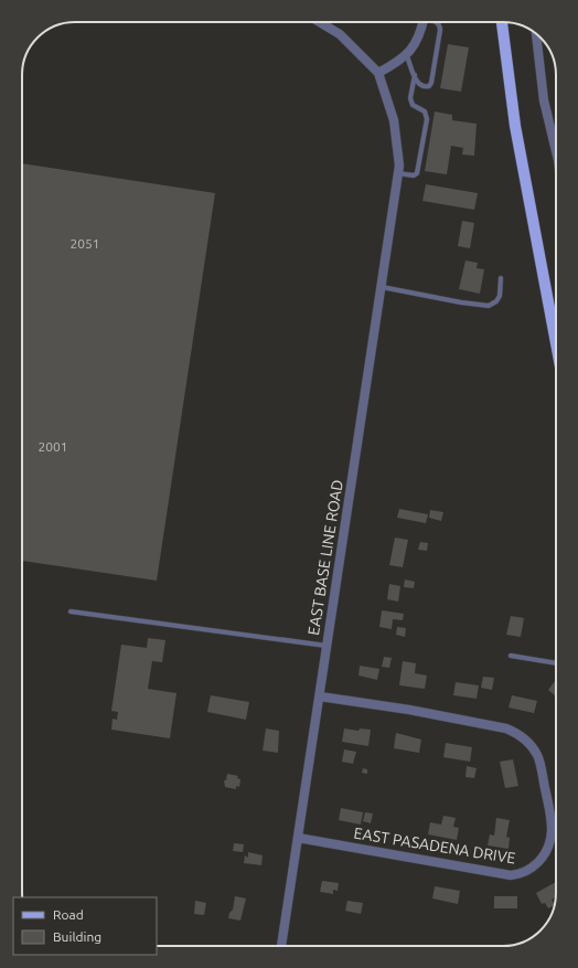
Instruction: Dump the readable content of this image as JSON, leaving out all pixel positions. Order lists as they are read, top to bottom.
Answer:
{
  "streets": {
    "street": ["EAST BASE LINE ROAD", "EAST PASADENA DRIVE"]
  },
  "crossings": [
    ["EAST BASE LINE ROAD", "EAST PASADENA DRIVE"]
  ],
  "house_numbers": ["2051", "2001"],
  "legend": ["Road", "Building"]
}
